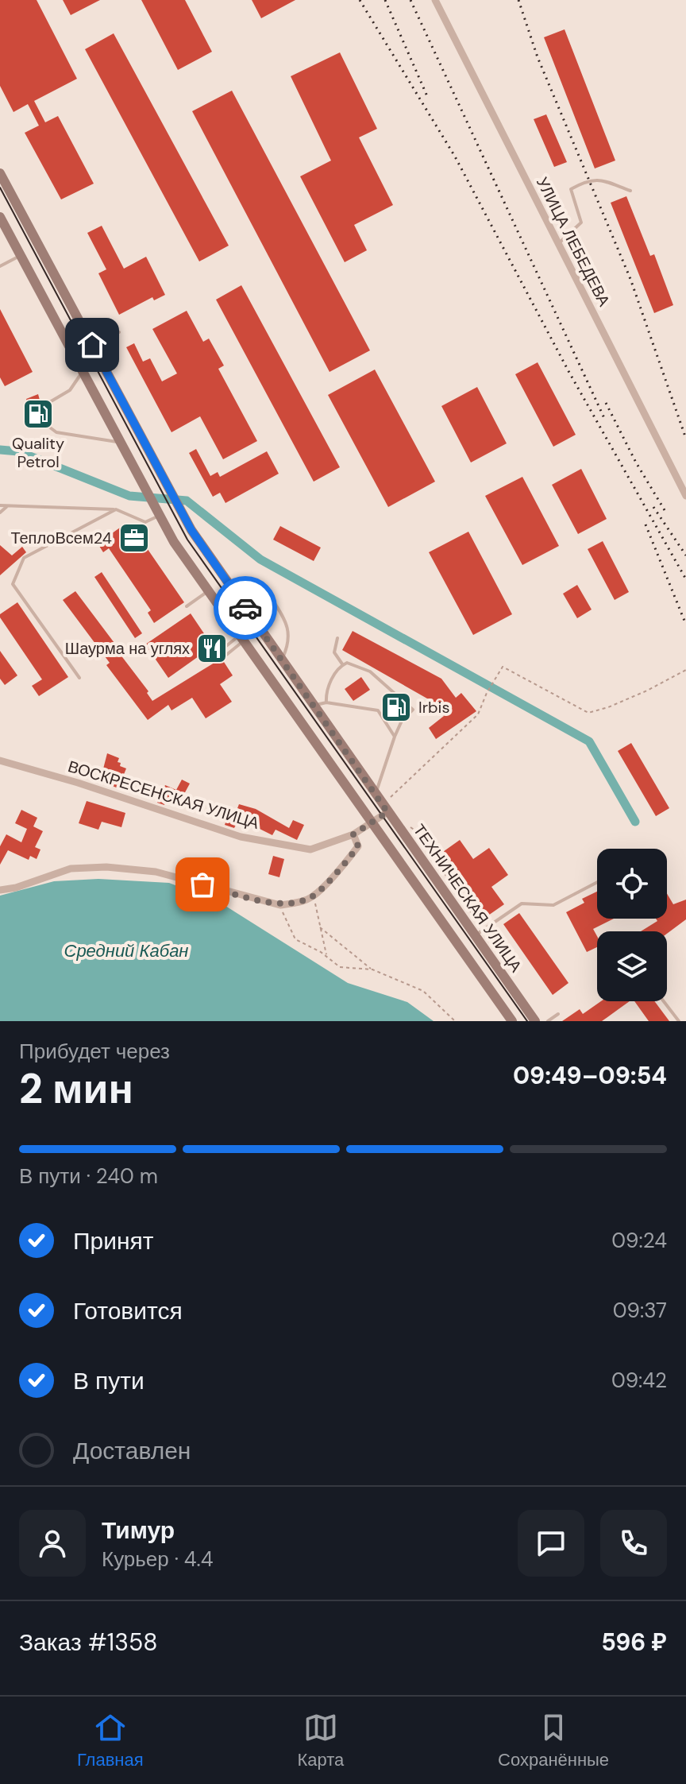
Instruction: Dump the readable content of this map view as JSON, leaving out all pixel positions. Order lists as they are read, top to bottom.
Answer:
{
  "streets": {
    "main road": ["ТЕХНИЧЕСКАЯ УЛИЦА"],
    "street": ["УЛИЦА ЛЕБЕДЕВА", "ВОСКРЕСЕНСКАЯ УЛИЦА"]
  },
  "crossings": [
    ["ВОСКРЕСЕНСКАЯ УЛИЦА", "ТЕХНИЧЕСКАЯ УЛИЦА"]
  ],
  "water": ["Средний Кабан"],
  "places": {
    "fuel station": ["Quality Petrol", "Irbis"],
    "office": ["ТеплоВсем24"],
    "restaurant": ["Шаурма на углях"]
  },
  "page": {
    "heading": ["2 мин", "Прибудет через", "09:49–09:54"],
    "panel": [
      "Тимур",
      "Курьер · 4.4",
      "Заказ #1358",
      "596 ₽"
    ],
    "bar": "В пути · 240 m",
    "list": [
      ["Принят", "09:24"],
      ["Готовится", "09:37"],
      ["В пути", "09:42"],
      "Доставлен"
    ],
    "tabs": ["Главная", "Карта", "Сохранённые"]
  }
}
